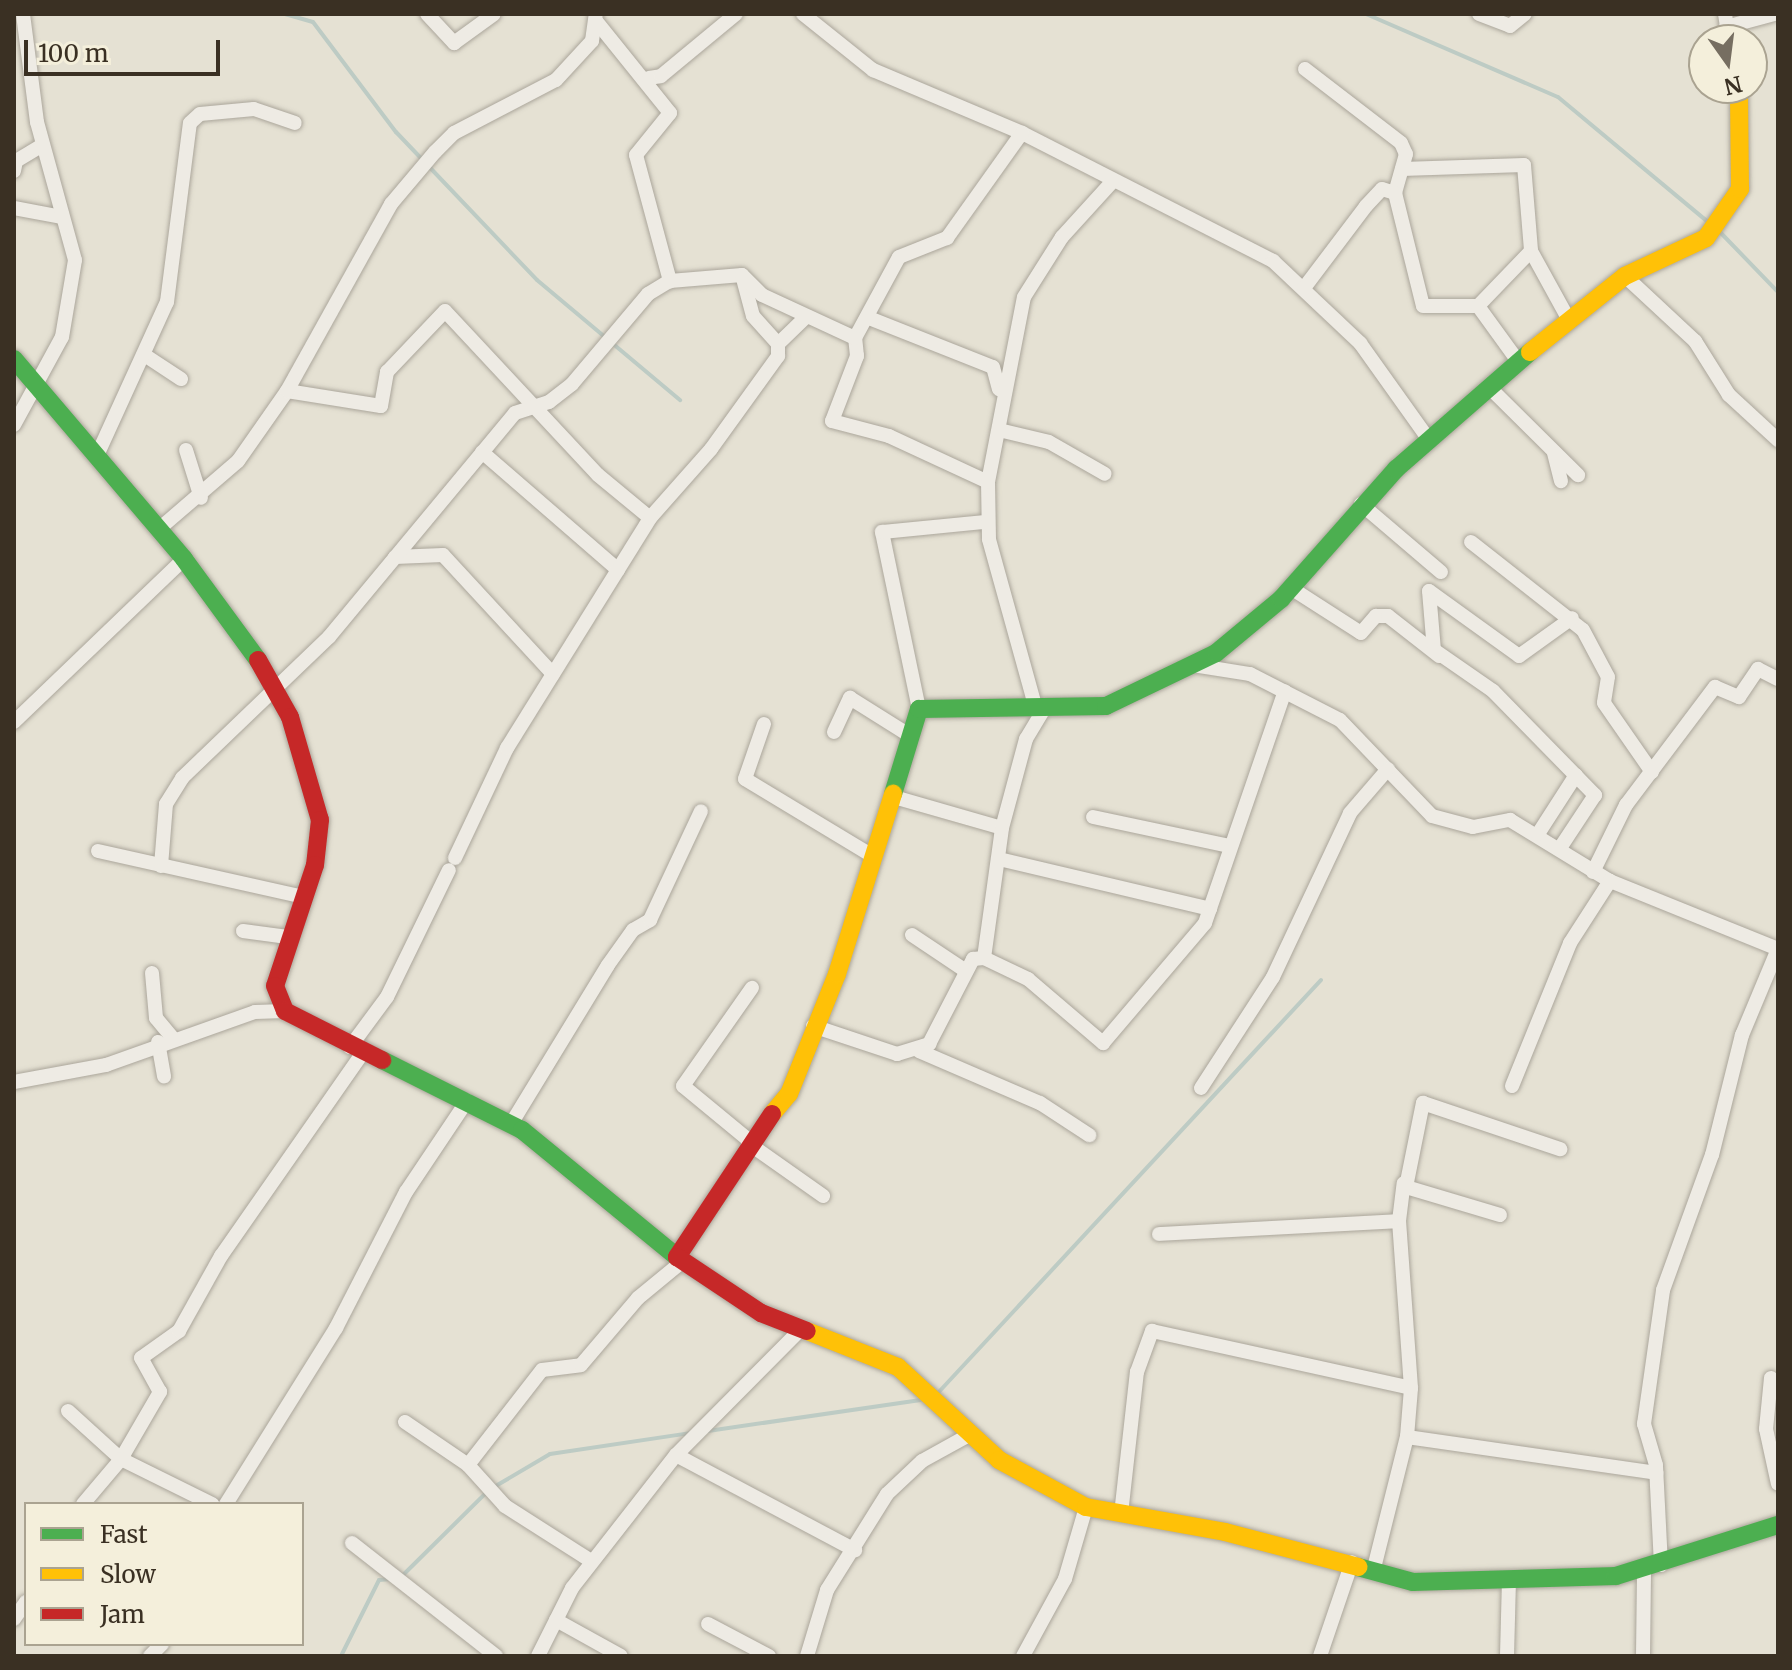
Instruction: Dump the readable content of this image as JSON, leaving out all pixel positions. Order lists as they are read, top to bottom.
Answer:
{
  "legend": ["Fast", "Slow", "Jam"],
  "scale_bar": "100 m",
  "north": "bottom"
}
